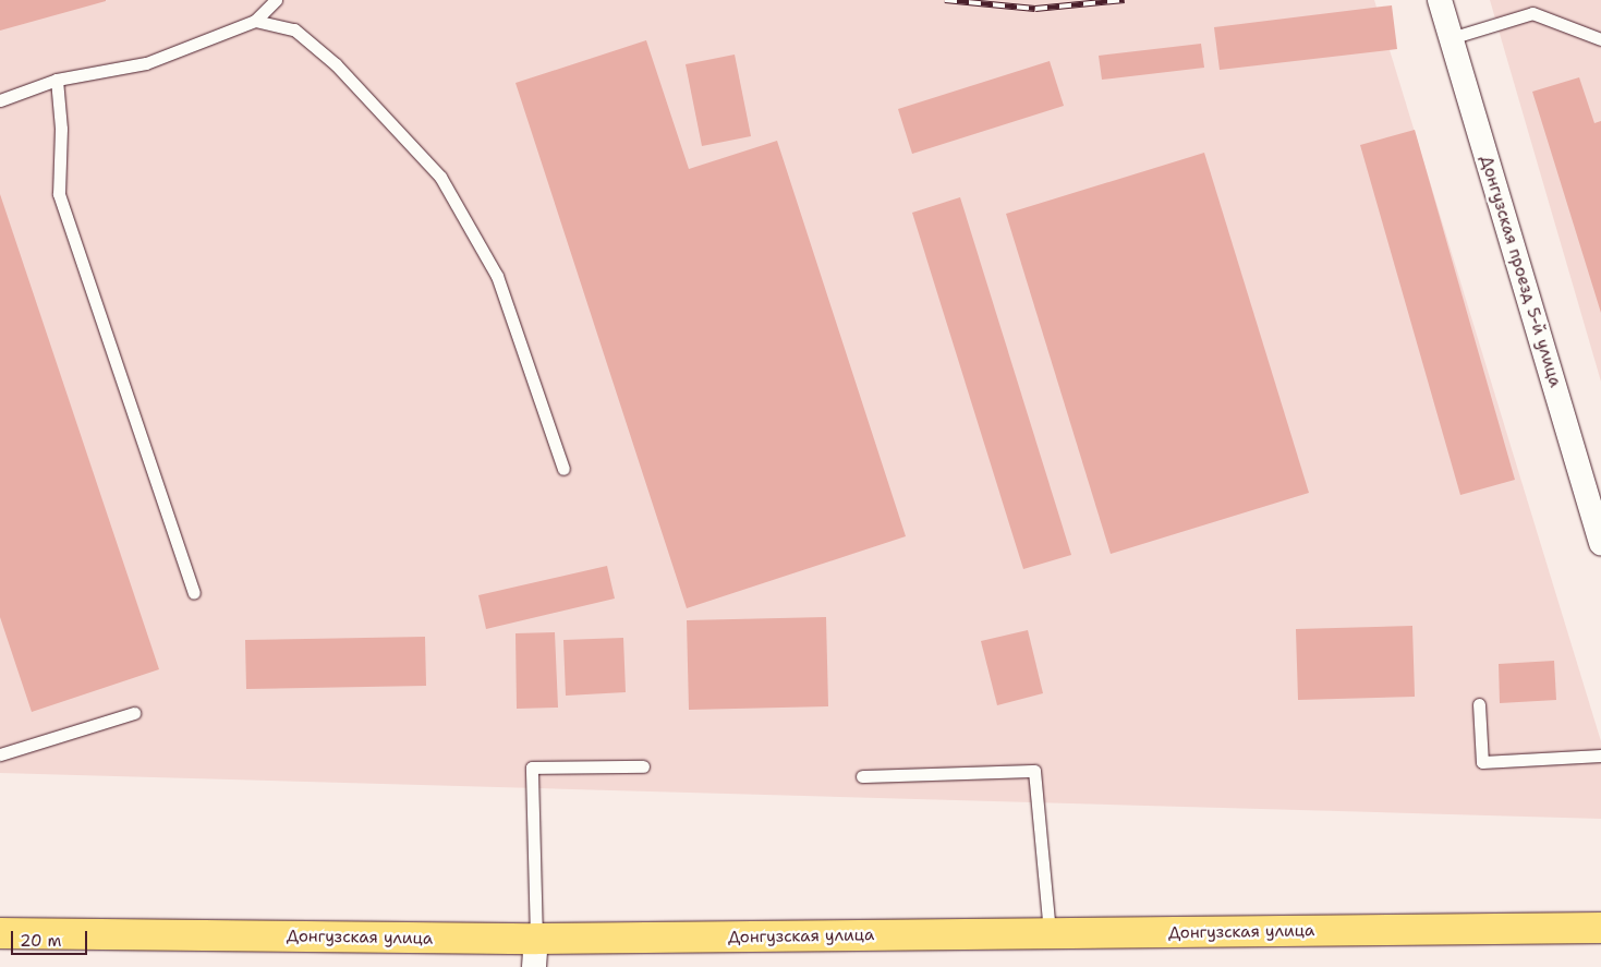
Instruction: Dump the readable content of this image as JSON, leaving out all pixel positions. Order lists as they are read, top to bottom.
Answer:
{
  "streets": {
    "highway": ["Донгузская улица"],
    "street": ["Донгузская проезд 5-й улица"]
  },
  "scale_bar": "20 m"
}
